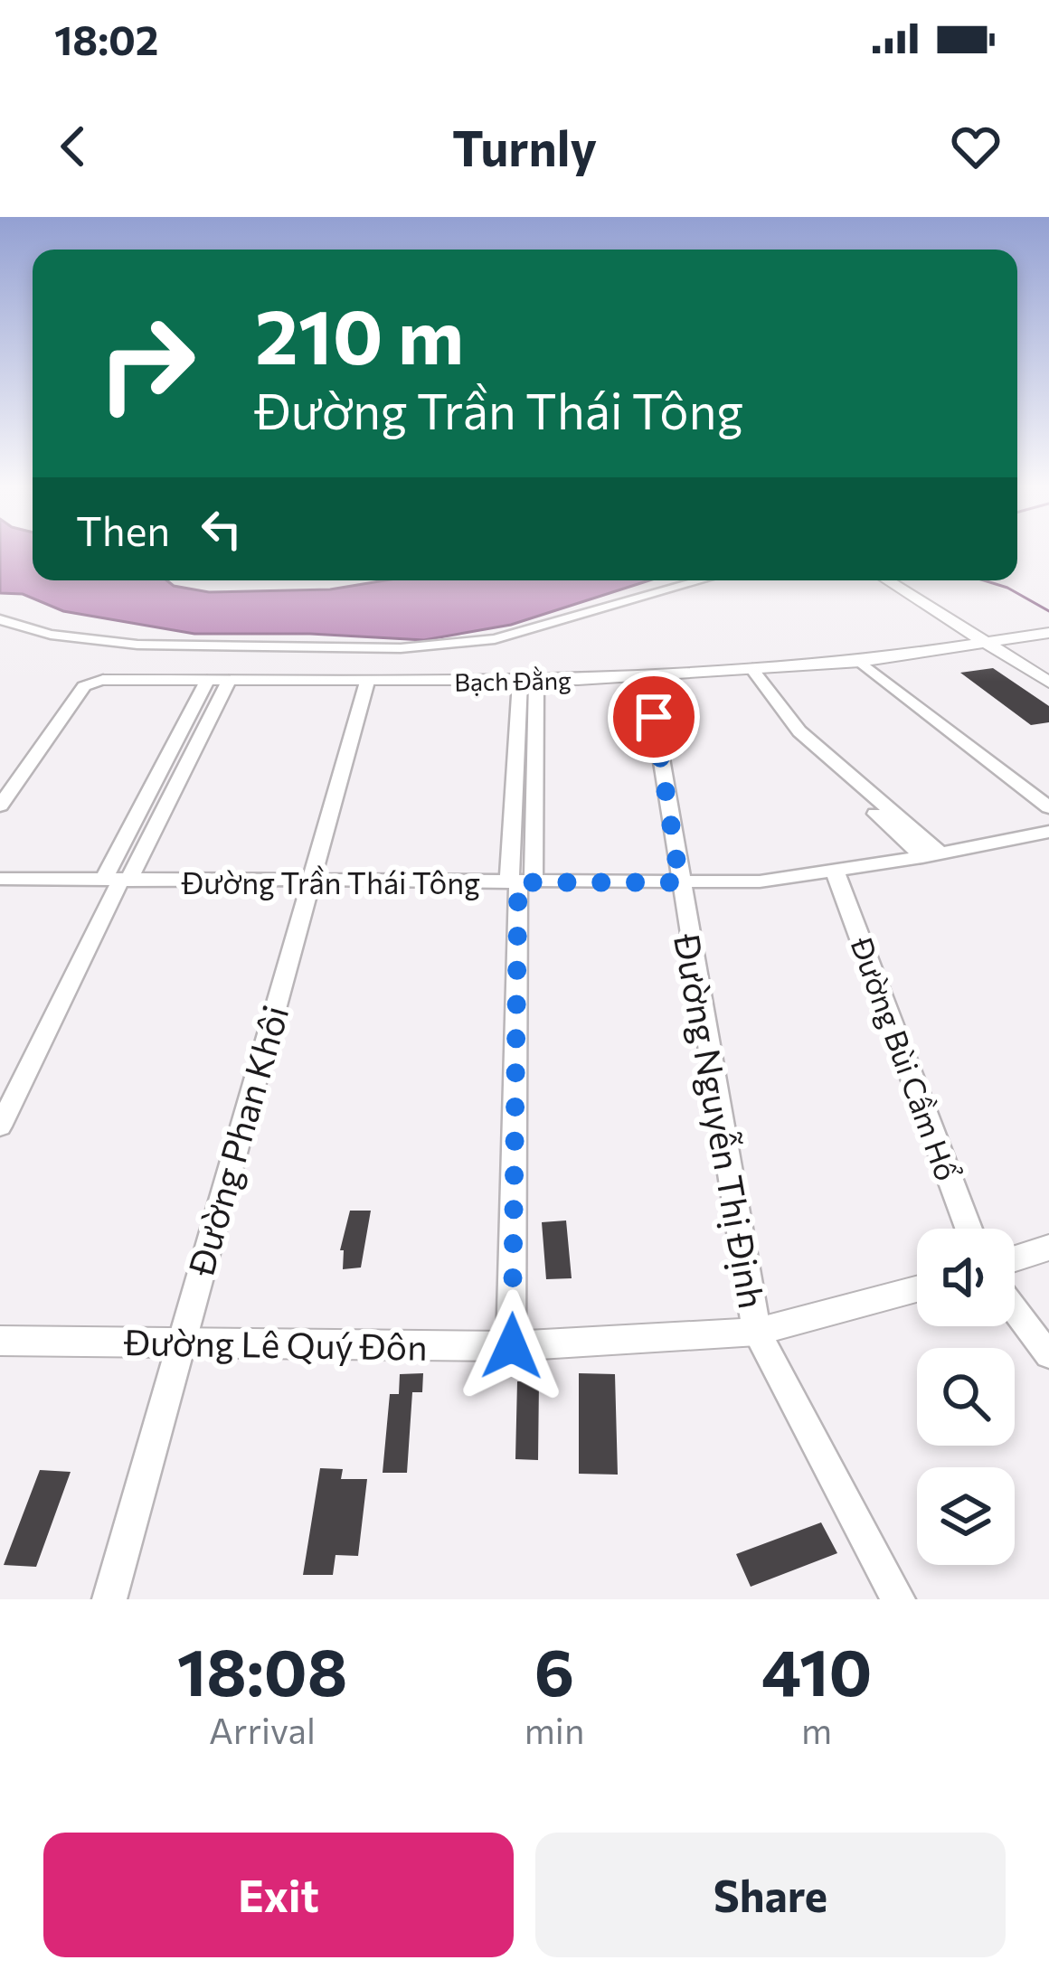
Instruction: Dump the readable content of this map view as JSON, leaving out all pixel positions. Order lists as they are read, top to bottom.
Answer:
{
  "streets": {
    "street": [
      "Bạch Đằng",
      "Đường Trần Thái Tông",
      "Đường Bùi Cầm Hổ",
      "Đường Nguyễn Thị Định",
      "Đường Phan Khôi",
      "Đường Lê Quý Đôn"
    ]
  },
  "crossings": [
    ["Bạch Đằng", "Đường Nguyễn Thị Định"],
    ["Bạch Đằng", "Đường Phan Khôi"],
    ["Đường Trần Thái Tông", "Đường Bùi Cầm Hổ"],
    ["Đường Trần Thái Tông", "Đường Nguyễn Thị Định"],
    ["Đường Trần Thái Tông", "Đường Phan Khôi"],
    ["Đường Nguyễn Thị Định", "Đường Lê Quý Đôn"],
    ["Đường Phan Khôi", "Đường Lê Quý Đôn"]
  ],
  "page": {
    "status": "18:02",
    "header": "Turnly",
    "turn": ["210 m", "Đường Trần Thái Tông"],
    "then": "Then",
    "eta": [
      "18:08",
      "Arrival",
      "6",
      "min",
      "410",
      "m"
    ],
    "buttons": ["Exit", "Share"]
  }
}
